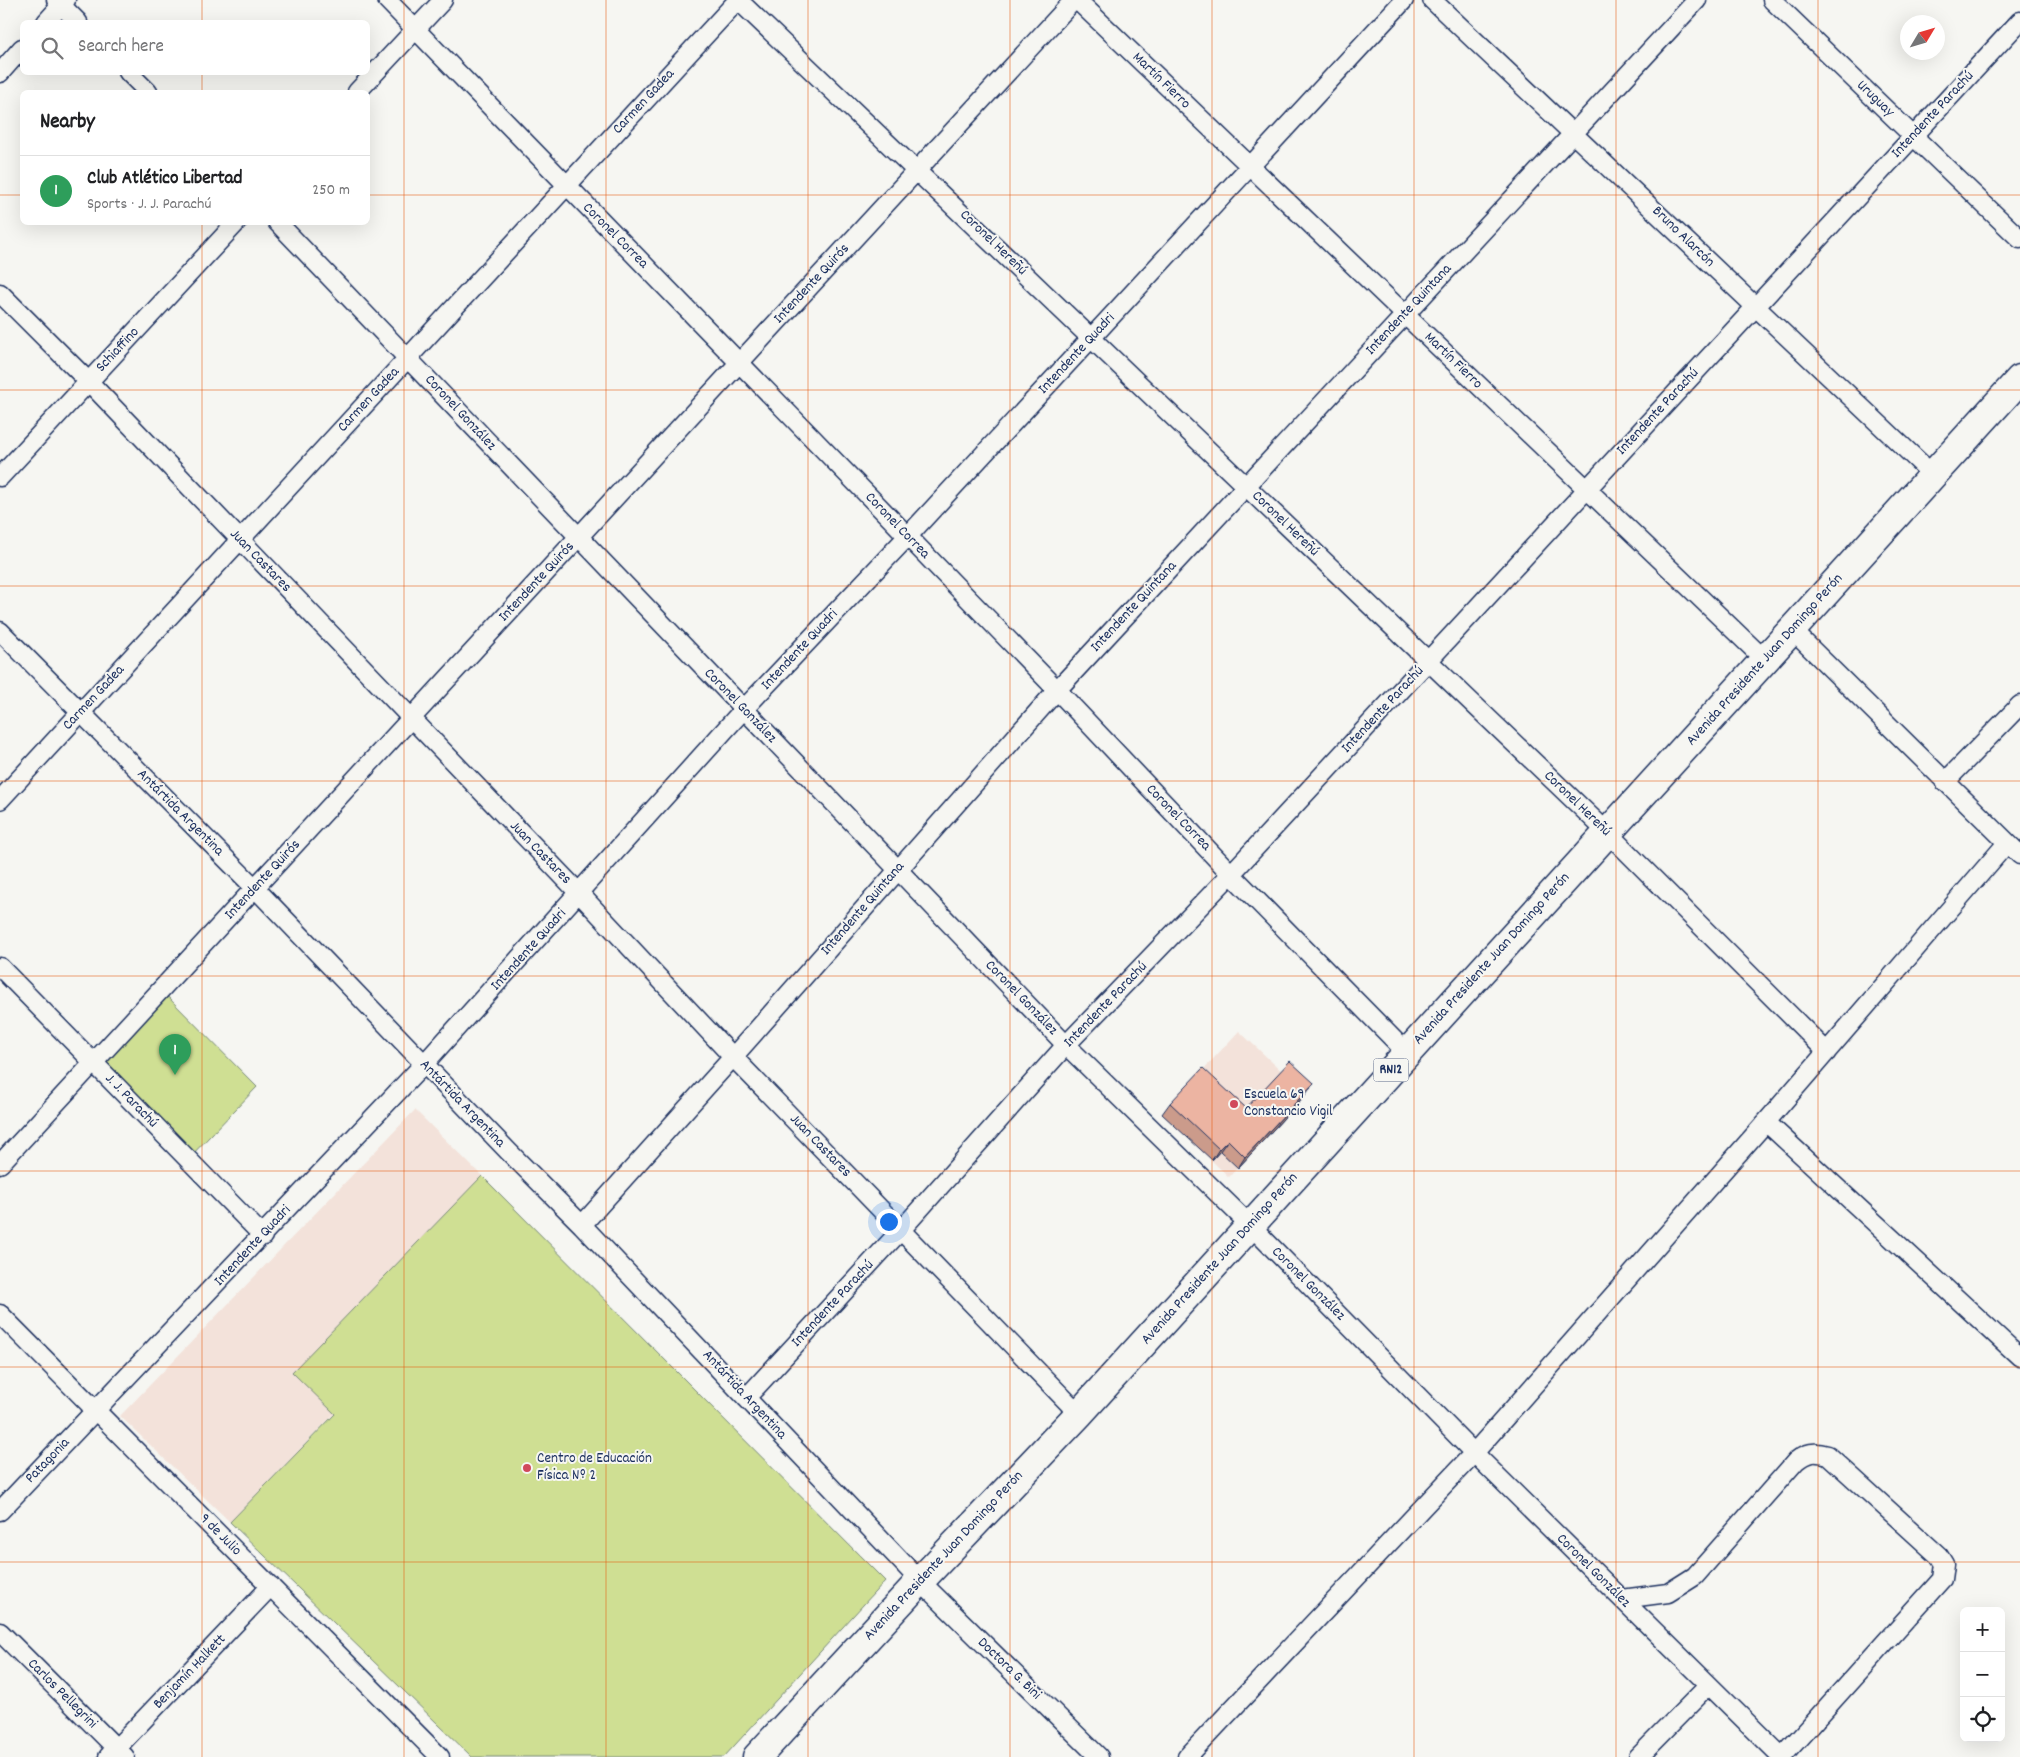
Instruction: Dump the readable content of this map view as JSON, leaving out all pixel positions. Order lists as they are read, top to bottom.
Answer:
{
  "streets": {
    "highway": ["Avenida Presidente Juan Domingo Perón", "RN12"],
    "street": [
      "Martín Fierro",
      "Uruguay",
      "Carmen Gadea",
      "Intendente Parachú",
      "Coronel Correa",
      "Bruno Alarcón",
      "Coronel Hereñú",
      "Intendente Quirós",
      "Intendente Quintana",
      "Schiaffino",
      "Intendente Quadri",
      "Coronel González",
      "Juan Castares",
      "Antártida Argentina",
      "J. J. Parachú",
      "Patagonia",
      "9 de Julio",
      "Doctora G. Bini",
      "Benjamín Halkett",
      "Carlos Pellegrini"
    ]
  },
  "crossings": [
    ["Martín Fierro", "Intendente Parachú"],
    ["Martín Fierro", "Intendente Quirós"],
    ["Martín Fierro", "Intendente Quintana"],
    ["Martín Fierro", "Intendente Quadri"],
    ["Martín Fierro", "Avenida Presidente Juan Domingo Perón"],
    ["Uruguay", "Intendente Parachú"],
    ["Carmen Gadea", "Coronel Correa"],
    ["Carmen Gadea", "Coronel Hereñú"],
    ["Carmen Gadea", "Coronel González"],
    ["Carmen Gadea", "Juan Castares"],
    ["Carmen Gadea", "Antártida Argentina"],
    ["Intendente Parachú", "Coronel Correa"],
    ["Intendente Parachú", "Bruno Alarcón"],
    ["Intendente Parachú", "Coronel Hereñú"],
    ["Intendente Parachú", "Coronel González"],
    ["Intendente Parachú", "Juan Castares"],
    ["Intendente Parachú", "Antártida Argentina"],
    ["Coronel Correa", "Intendente Quirós"],
    ["Coronel Correa", "Intendente Quintana"],
    ["Coronel Correa", "Intendente Quadri"],
    ["Coronel Correa", "Avenida Presidente Juan Domingo Perón"],
    ["Bruno Alarcón", "Intendente Quintana"],
    ["Bruno Alarcón", "Avenida Presidente Juan Domingo Perón"],
    ["Coronel Hereñú", "Intendente Quirós"],
    ["Coronel Hereñú", "Intendente Quintana"],
    ["Coronel Hereñú", "Intendente Quadri"],
    ["Coronel Hereñú", "Avenida Presidente Juan Domingo Perón"],
    ["Intendente Quirós", "Coronel González"],
    ["Intendente Quirós", "Juan Castares"],
    ["Intendente Quirós", "Antártida Argentina"],
    ["Intendente Quirós", "J. J. Parachú"],
    ["Intendente Quintana", "Coronel González"],
    ["Intendente Quintana", "Juan Castares"],
    ["Intendente Quintana", "Antártida Argentina"],
    ["Schiaffino", "Juan Castares"],
    ["Intendente Quadri", "Coronel González"],
    ["Intendente Quadri", "Juan Castares"],
    ["Intendente Quadri", "Antártida Argentina"],
    ["Intendente Quadri", "J. J. Parachú"],
    ["Intendente Quadri", "Patagonia"],
    ["Intendente Quadri", "9 de Julio"],
    ["Coronel González", "Avenida Presidente Juan Domingo Perón"],
    ["Juan Castares", "Avenida Presidente Juan Domingo Perón"],
    ["Avenida Presidente Juan Domingo Perón", "Antártida Argentina"],
    ["Avenida Presidente Juan Domingo Perón", "Doctora G. Bini"],
    ["Antártida Argentina", "Doctora G. Bini"],
    ["Patagonia", "9 de Julio"],
    ["9 de Julio", "Benjamín Halkett"],
    ["Benjamín Halkett", "Carlos Pellegrini"]
  ],
  "places": ["Escuela 69 Constancio Vigil", "Centro de Educación Física Nº 2"],
  "north": "top right",
  "page": {
    "search": "Search here",
    "heading": "Nearby",
    "list": [
      {
        "mark": "1",
        "name": "Club Atlético Libertad",
        "note": "Sports · J. J. Parachú",
        "value": "250 m"
      }
    ],
    "pins": "1",
    "map_buttons": ["+", "−"]
  }
}
